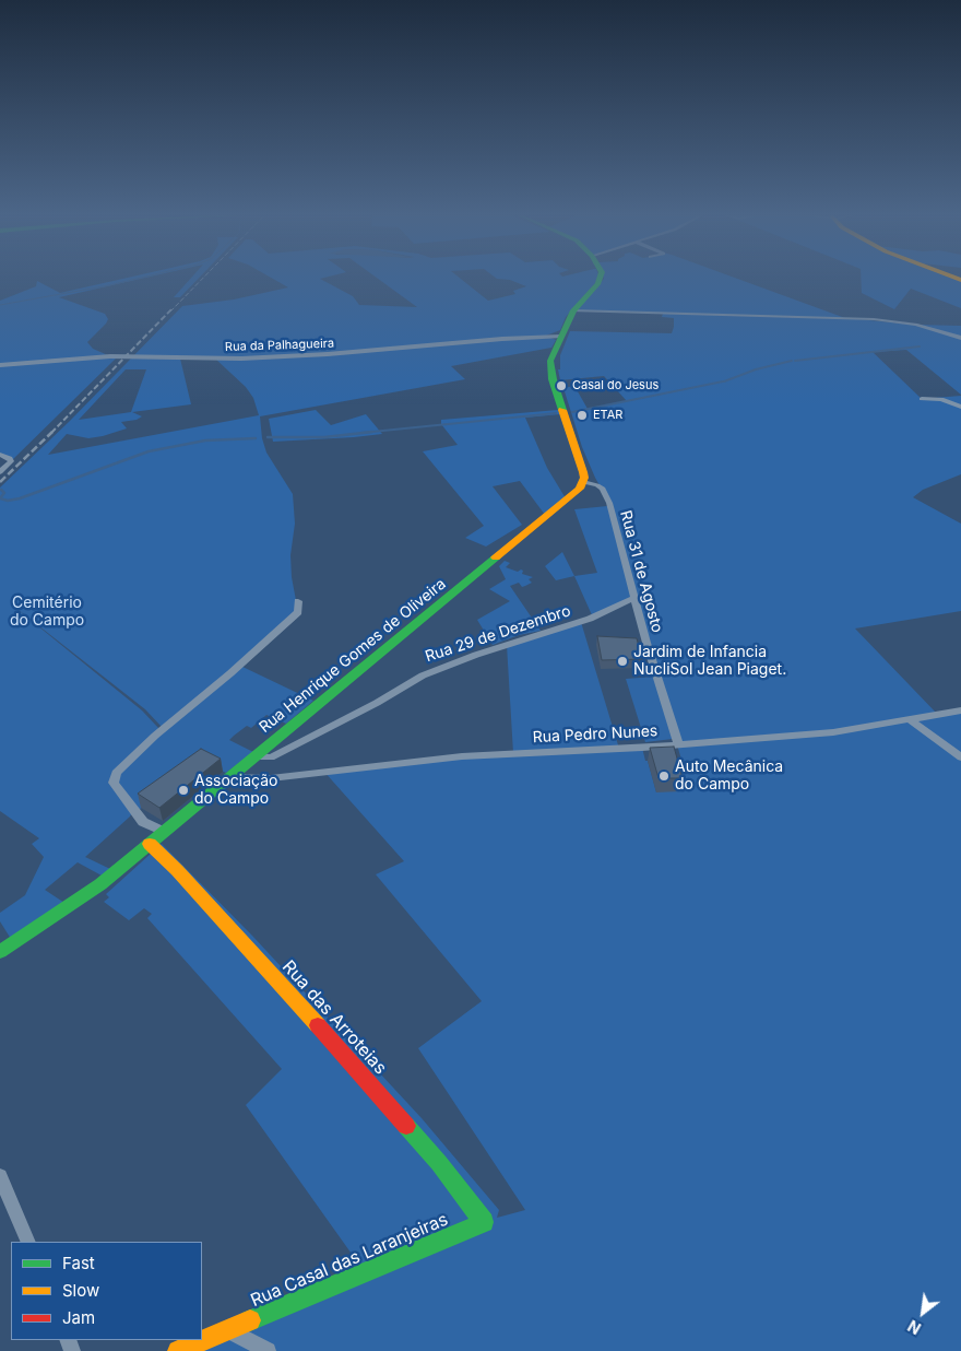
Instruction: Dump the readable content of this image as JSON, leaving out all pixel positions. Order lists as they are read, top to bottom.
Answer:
{
  "streets": {
    "main road": ["Rua Henrique Gomes de Oliveira", "Rua das Arroteias", "Rua Casal das Laranjeiras"],
    "street": [
      "Rua da Palhagueira",
      "Rua 31 de Agosto",
      "Rua 29 de Dezembro",
      "Rua Pedro Nunes"
    ]
  },
  "crossings": [
    ["Rua 31 de Agosto", "Rua 29 de Dezembro"],
    ["Rua 31 de Agosto", "Rua Henrique Gomes de Oliveira"],
    ["Rua 31 de Agosto", "Rua Pedro Nunes"],
    ["Rua 29 de Dezembro", "Rua Henrique Gomes de Oliveira"],
    ["Rua Henrique Gomes de Oliveira", "Rua Pedro Nunes"],
    ["Rua Henrique Gomes de Oliveira", "Rua das Arroteias"],
    ["Rua das Arroteias", "Rua Casal das Laranjeiras"]
  ],
  "parks": ["Cemitério do Campo"],
  "places": [
    "Casal do Jesus",
    "ETAR",
    "Jardim de Infancia NucliSol Jean Piaget.",
    "Auto Mecânica do Campo",
    "Associação do Campo"
  ],
  "legend": ["Fast", "Slow", "Jam"],
  "north": "bottom left"
}
